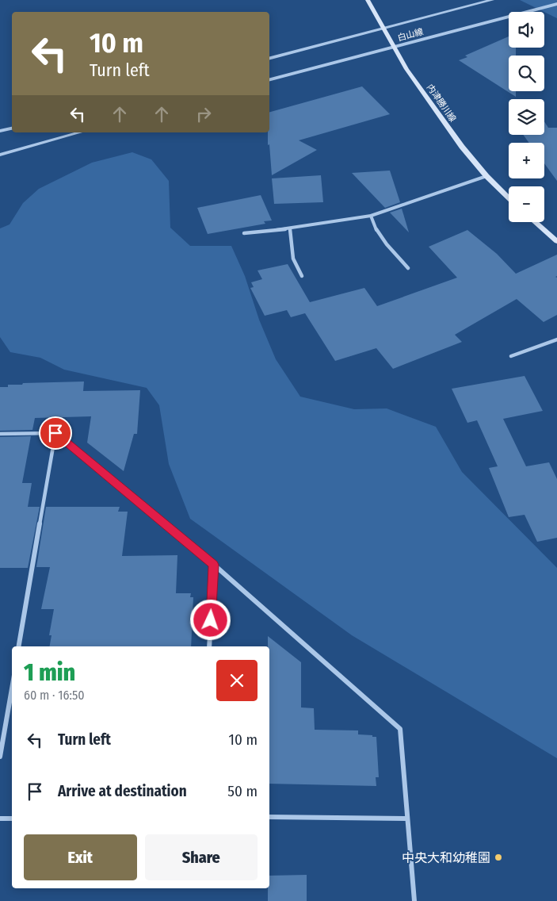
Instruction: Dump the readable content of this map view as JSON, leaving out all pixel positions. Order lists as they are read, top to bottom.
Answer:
{
  "streets": {
    "main road": ["内津勝川線"],
    "street": ["白山線"]
  },
  "crossings": [
    ["白山線", "内津勝川線"]
  ],
  "places": ["中央大和幼稚園"],
  "page": {
    "map_buttons": ["+", "−"],
    "turn": ["10 m", "Turn left"],
    "heading": ["1 min", "60 m · 16:50"],
    "list": [
      {
        "name": "Turn left",
        "value": "10 m"
      },
      {
        "name": "Arrive at destination",
        "value": "50 m"
      }
    ],
    "buttons": ["Exit", "Share"]
  }
}
